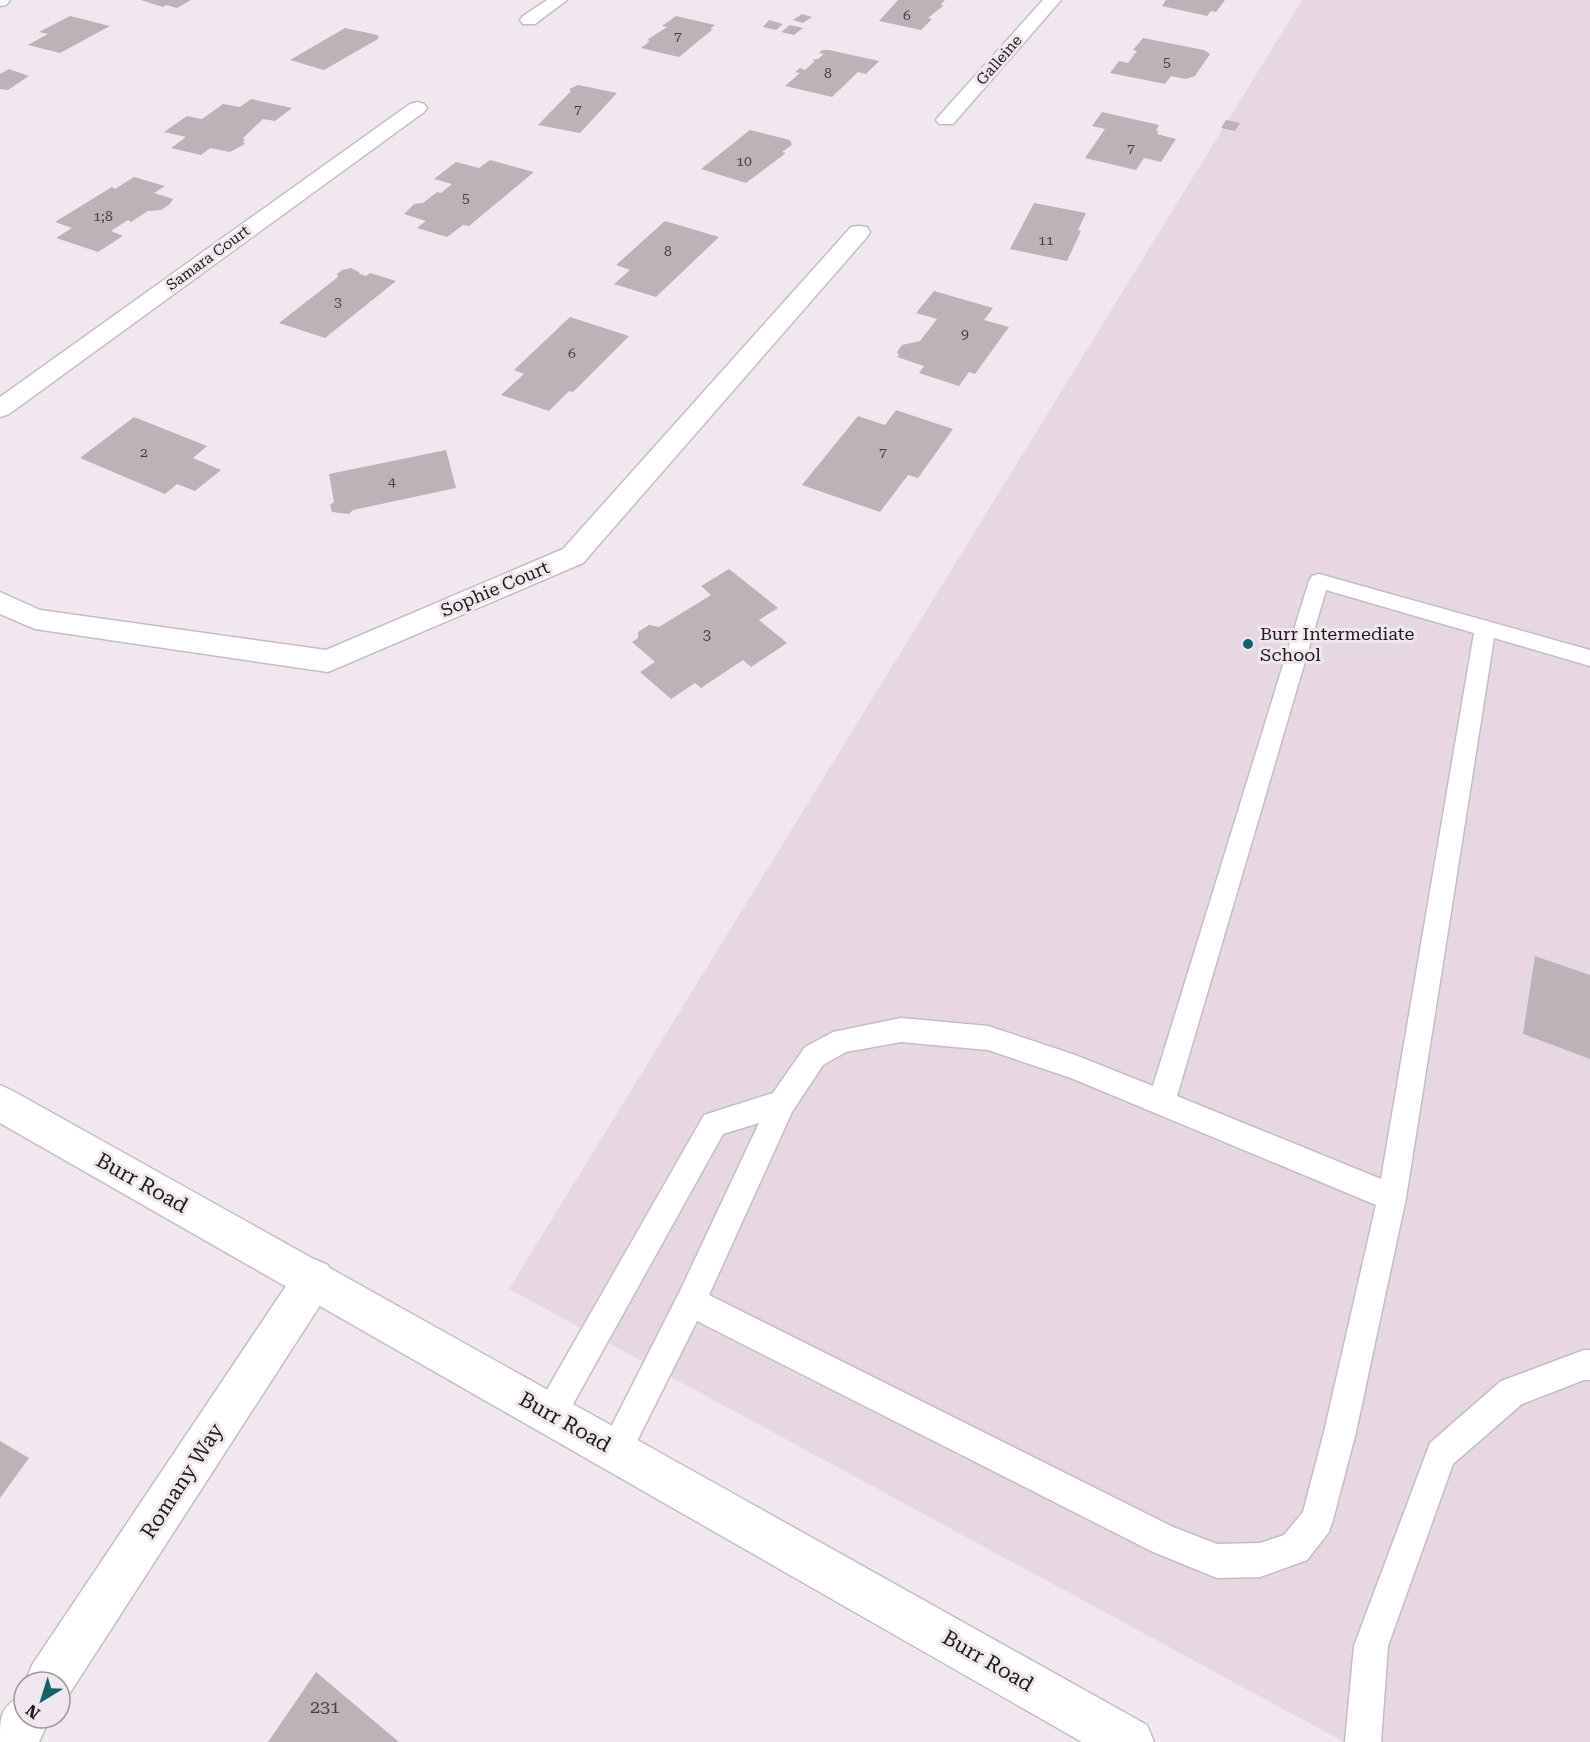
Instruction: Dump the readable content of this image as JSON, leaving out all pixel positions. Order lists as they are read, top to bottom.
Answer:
{
  "streets": {
    "street": [
      "Galleine",
      "Samara Court",
      "Sophie Court",
      "Burr Road",
      "Romany Way"
    ]
  },
  "crossings": [
    ["Burr Road", "Romany Way"]
  ],
  "places": ["Burr Intermediate School"],
  "house_numbers": [
    "6",
    "7",
    "5",
    "8",
    "7",
    "7",
    "10",
    "5",
    "1;8",
    "11",
    "8",
    "3",
    "9",
    "6",
    "2",
    "7",
    "4",
    "3",
    "231"
  ],
  "north": "bottom left"
}
